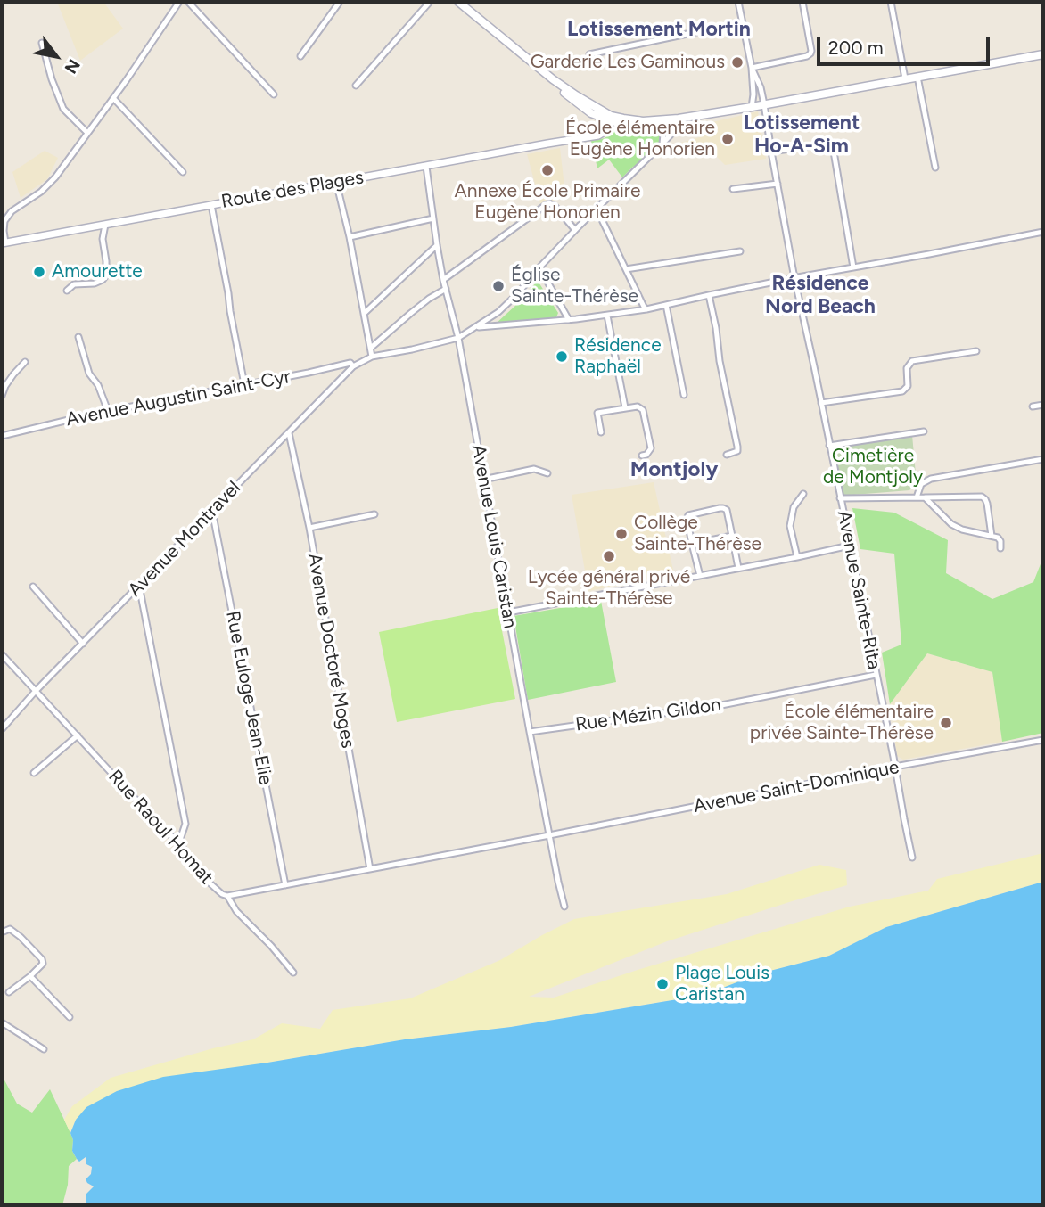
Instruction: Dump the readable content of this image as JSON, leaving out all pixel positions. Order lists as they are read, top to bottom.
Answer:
{
  "streets": {
    "street": [
      "Route des Plages",
      "Avenue Augustin Saint-Cyr",
      "Avenue Louis Caristan",
      "Avenue Montravel",
      "Avenue Sainte-Rita",
      "Avenue Doctoré Moges",
      "Rue Euloge Jean-Elie",
      "Rue Mézin Gildon",
      "Avenue Saint-Dominique",
      "Rue Raoul Homat"
    ]
  },
  "crossings": [
    ["Route des Plages", "Avenue Louis Caristan"],
    ["Avenue Augustin Saint-Cyr", "Avenue Montravel"],
    ["Avenue Louis Caristan", "Avenue Montravel"],
    ["Avenue Louis Caristan", "Rue Mézin Gildon"],
    ["Avenue Louis Caristan", "Avenue Saint-Dominique"],
    ["Avenue Montravel", "Avenue Doctoré Moges"],
    ["Avenue Montravel", "Rue Euloge Jean-Elie"],
    ["Avenue Montravel", "Rue Raoul Homat"],
    ["Avenue Sainte-Rita", "Rue Mézin Gildon"],
    ["Avenue Sainte-Rita", "Avenue Saint-Dominique"],
    ["Avenue Doctoré Moges", "Avenue Saint-Dominique"],
    ["Rue Euloge Jean-Elie", "Avenue Saint-Dominique"],
    ["Avenue Saint-Dominique", "Rue Raoul Homat"]
  ],
  "districts": [
    "Lotissement Mortin",
    "Lotissement Ho-A-Sim",
    "Résidence Nord Beach",
    "Montjoly"
  ],
  "parks": ["Cimetière de Montjoly"],
  "places": [
    "Garderie Les Gaminous",
    "École élémentaire Eugène Honorien",
    "Annexe École Primaire Eugène Honorien",
    "Amourette",
    "Église Sainte-Thérèse",
    "Résidence Raphaël",
    "Collège Sainte-Thérèse",
    "Lycée général privé Sainte-Thérèse",
    "École élémentaire privée Sainte-Thérèse",
    "Plage Louis Caristan"
  ],
  "scale_bar": "200 m",
  "north": "bottom right"
}
